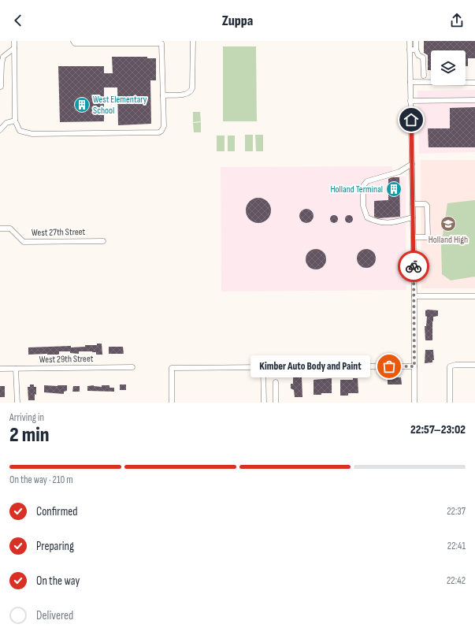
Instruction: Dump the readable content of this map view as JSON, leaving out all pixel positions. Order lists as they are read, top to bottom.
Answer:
{
  "streets": {
    "street": ["West 27th Street", "West 29th Street"]
  },
  "places": {
    "building": ["West Elementary School", "Holland Terminal"],
    "school or university": ["Holland High"],
    "other": ["Kimber Auto Body and Paint"]
  },
  "page": {
    "header": "Zuppa",
    "bubble": "Kimber Auto Body and Paint",
    "heading": ["2 min", "Arriving in", "22:57–23:02"],
    "bar": "On the way · 210 m",
    "list": [
      ["Confirmed", "22:37"],
      ["Preparing", "22:41"],
      ["On the way", "22:42"],
      "Delivered"
    ]
  }
}
